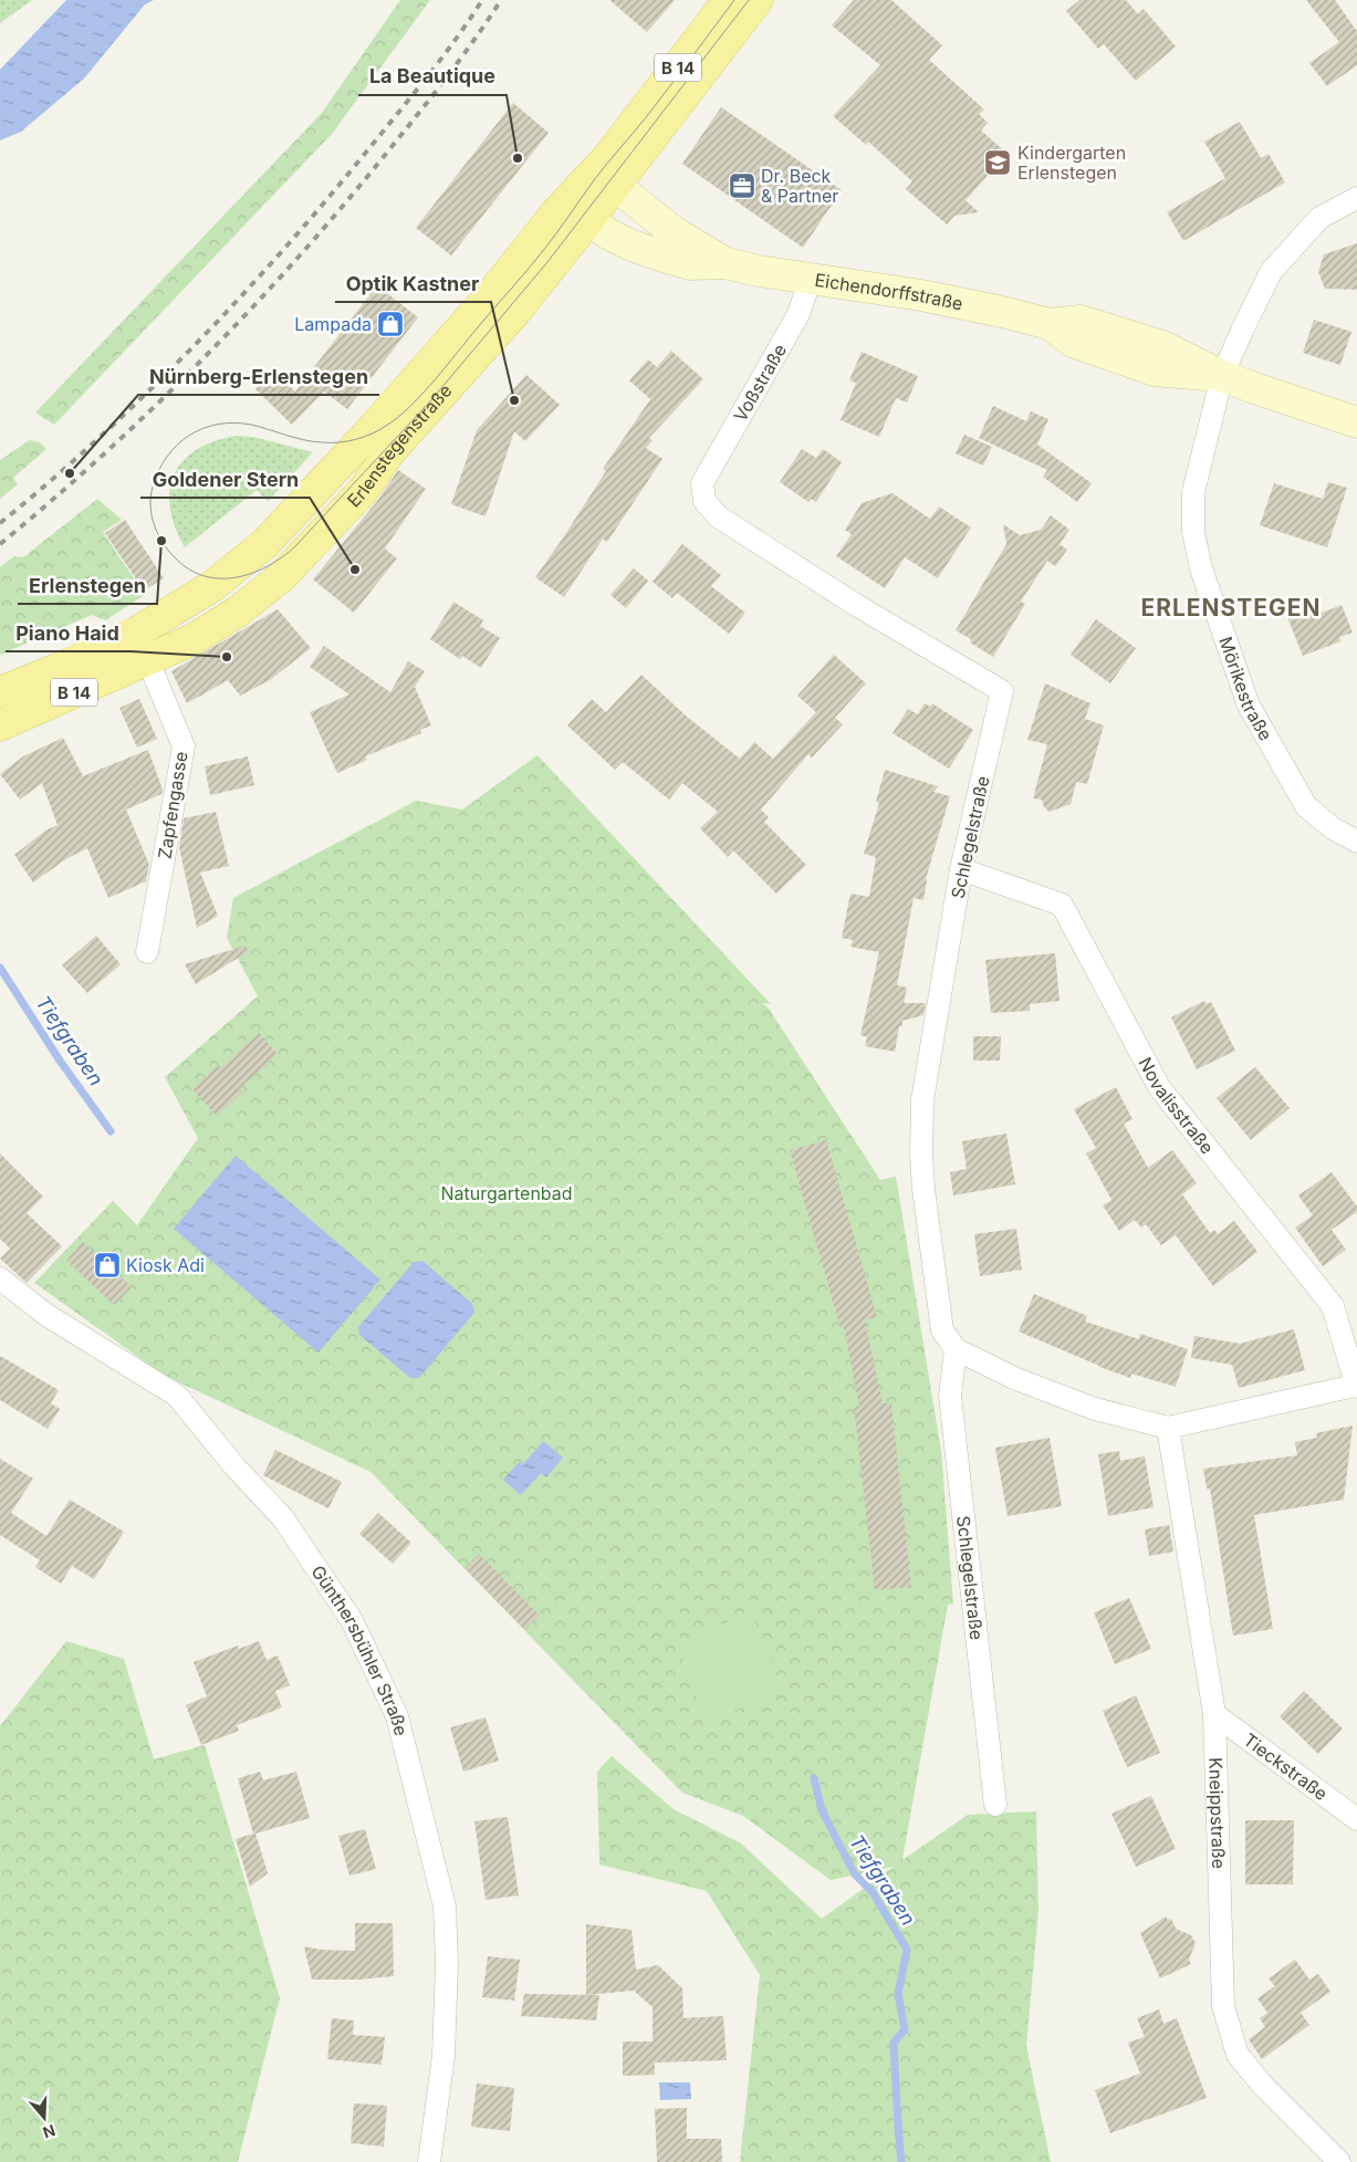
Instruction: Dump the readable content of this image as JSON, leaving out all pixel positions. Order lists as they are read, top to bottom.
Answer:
{
  "streets": {
    "main road": ["B 14", "Erlenstegenstraße"],
    "street": [
      "Eichendorffstraße",
      "Voßstraße",
      "Mörikestraße",
      "Zapfengasse",
      "Schlegelstraße",
      "Novalisstraße",
      "Günthersbühler Straße",
      "Tieckstraße",
      "Kneippstraße"
    ]
  },
  "crossings": [
    ["Eichendorffstraße", "Voßstraße"],
    ["Eichendorffstraße", "Erlenstegenstraße"],
    ["Eichendorffstraße", "Mörikestraße"],
    ["Voßstraße", "Schlegelstraße"],
    ["Erlenstegenstraße", "Zapfengasse"],
    ["Schlegelstraße", "Novalisstraße"],
    ["Tieckstraße", "Kneippstraße"]
  ],
  "districts": ["ERLENSTEGEN"],
  "water": ["Tiefgraben"],
  "parks": ["Naturgartenbad"],
  "places": {
    "other": [
      "La Beautique",
      "Optik Kastner",
      "Nürnberg-Erlenstegen",
      "Erlenstegen",
      "Goldener Stern",
      "Piano Haid"
    ],
    "school or university": ["Kindergarten Erlenstegen"],
    "office": ["Dr. Beck & Partner"],
    "shop": ["Lampada", "Kiosk Adi"]
  },
  "north": "bottom"
}
